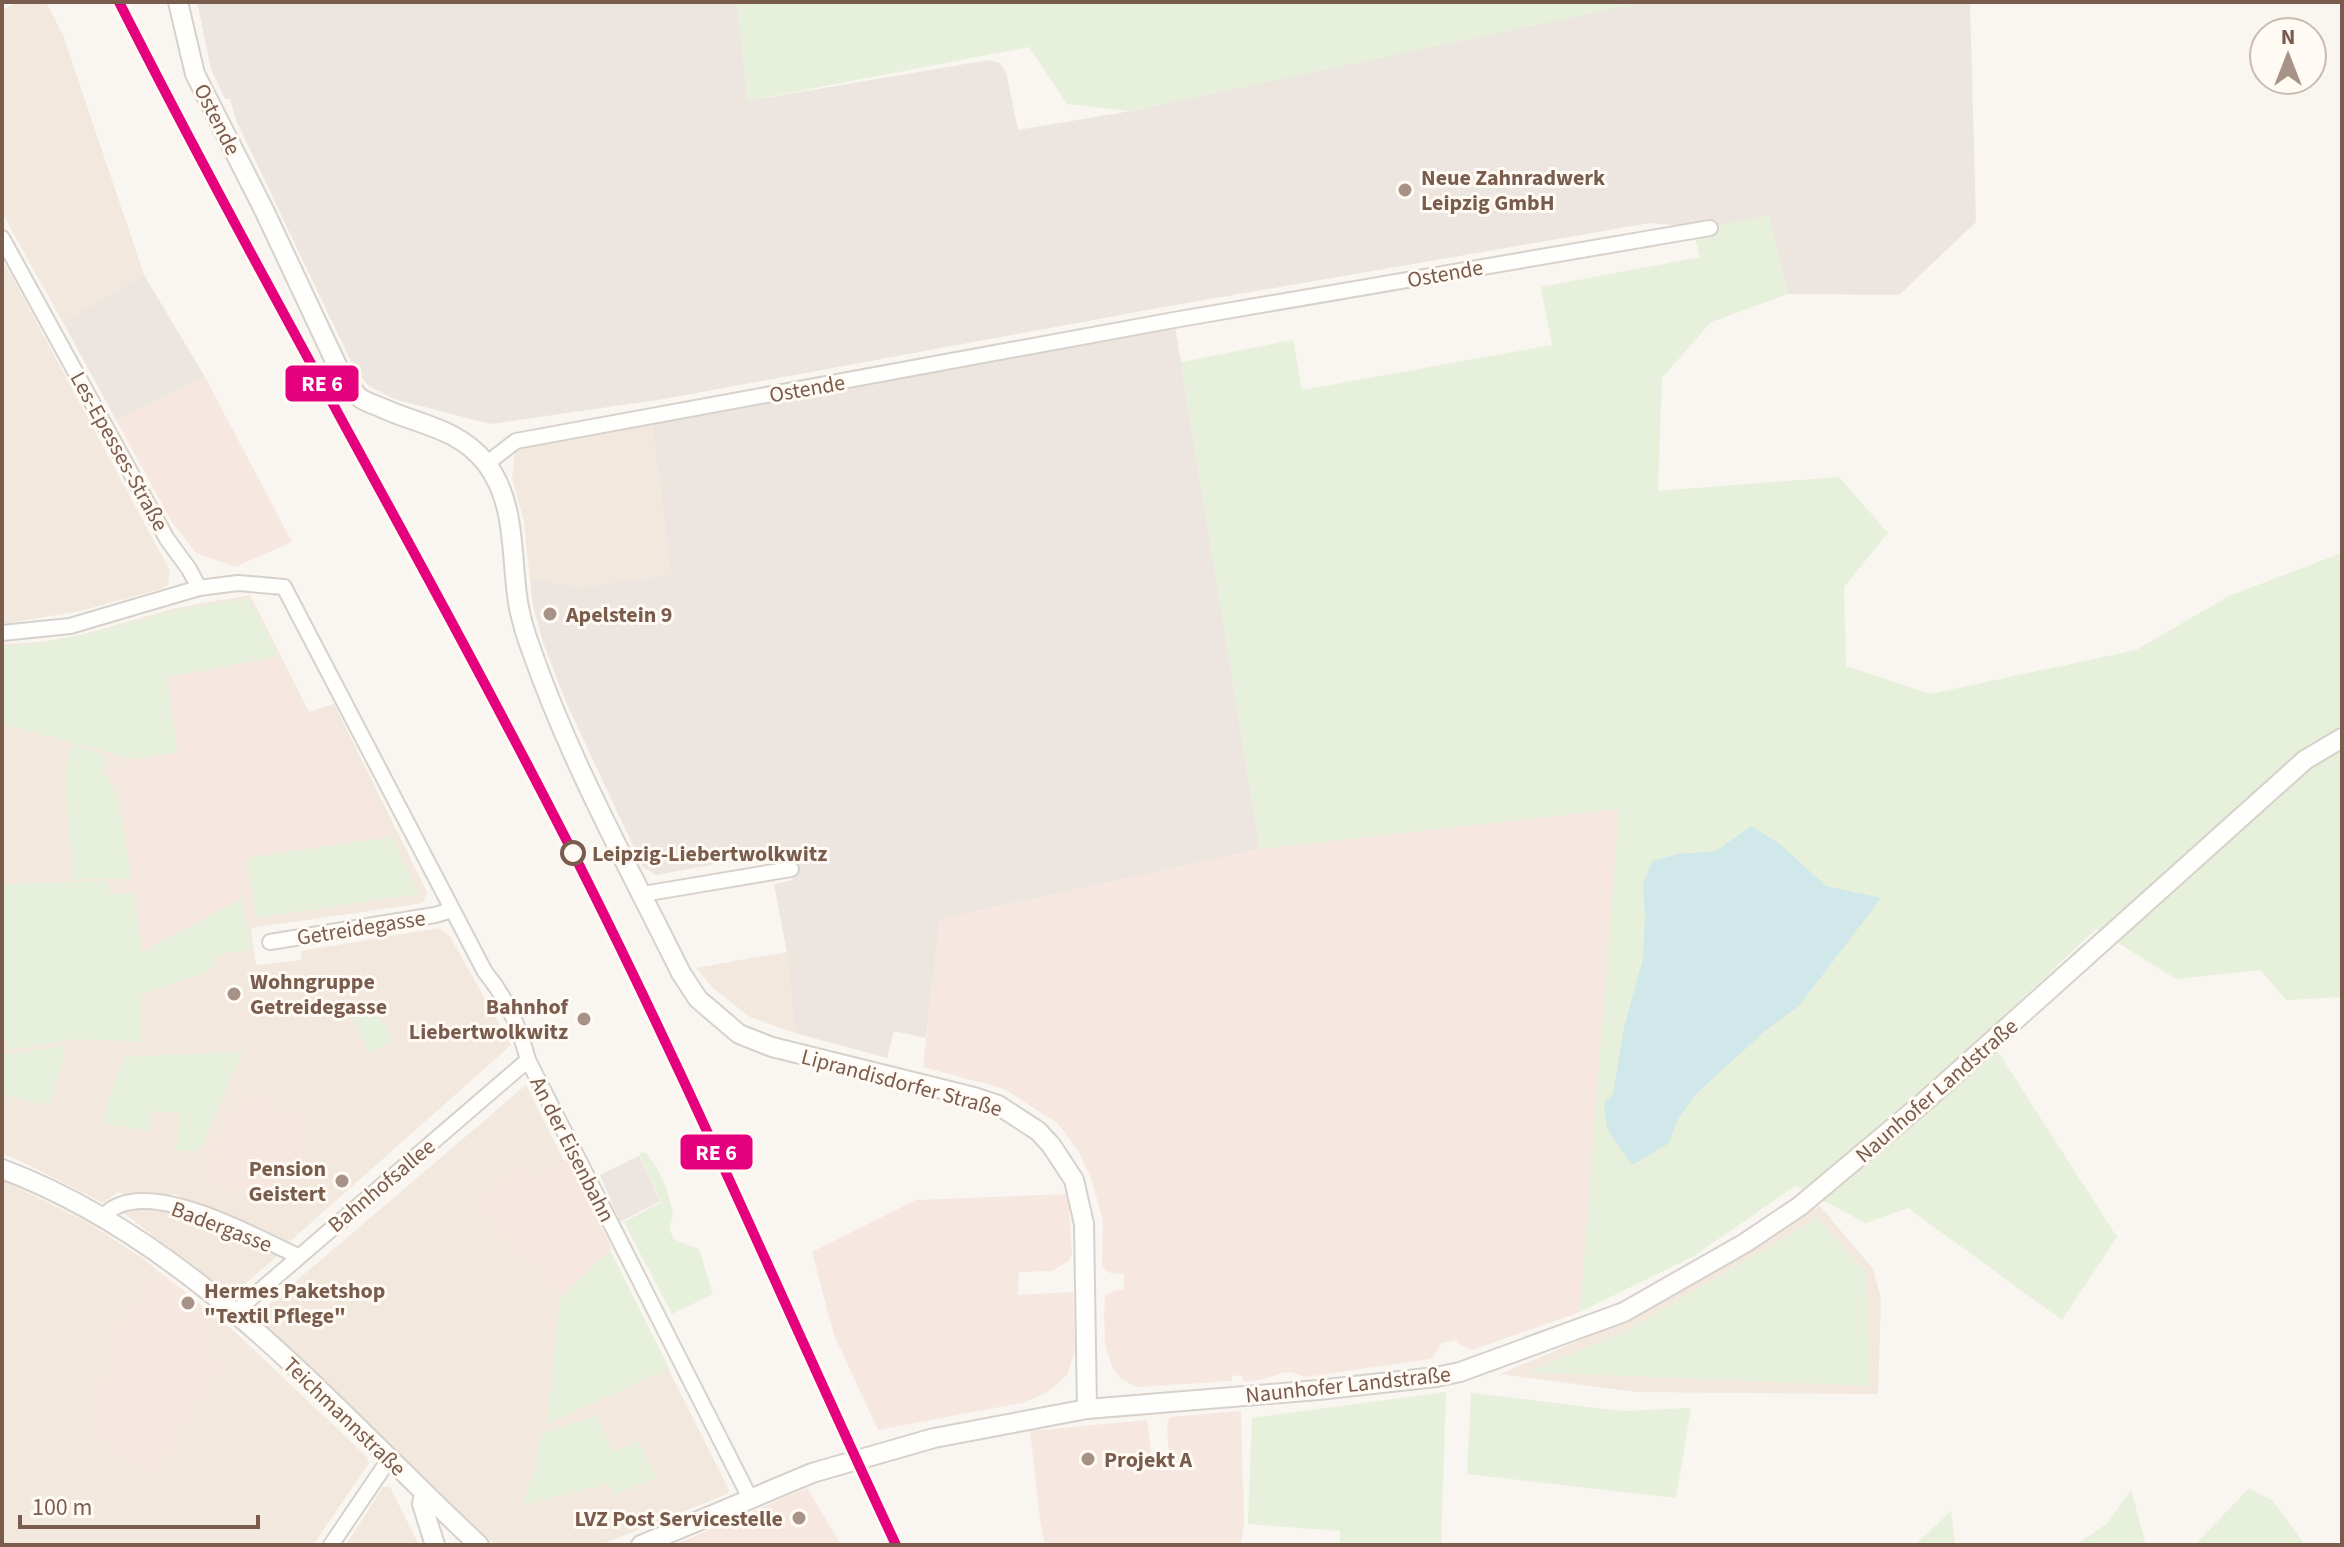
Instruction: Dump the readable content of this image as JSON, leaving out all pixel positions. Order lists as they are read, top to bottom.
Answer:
{
  "streets": {
    "street": [
      "Ostende",
      "Les-Epesses-Straße",
      "Getreidegasse",
      "Liprandisdorfer Straße",
      "Naunhofer Landstraße",
      "An der Eisenbahn",
      "Bahnhofsallee",
      "Badergasse",
      "Teichmannstraße"
    ]
  },
  "crossings": [
    ["Ostende", "Liprandisdorfer Straße"],
    ["Les-Epesses-Straße", "An der Eisenbahn"],
    ["Getreidegasse", "An der Eisenbahn"],
    ["Liprandisdorfer Straße", "Naunhofer Landstraße"],
    ["Naunhofer Landstraße", "An der Eisenbahn"],
    ["An der Eisenbahn", "Bahnhofsallee"],
    ["Bahnhofsallee", "Badergasse"],
    ["Bahnhofsallee", "Teichmannstraße"],
    ["Badergasse", "Teichmannstraße"]
  ],
  "places": [
    "Neue Zahnradwerk Leipzig GmbH",
    "Apelstein 9",
    "Leipzig-Liebertwolkwitz",
    "Wohngruppe Getreidegasse",
    "Bahnhof Liebertwolkwitz",
    "Pension Geistert",
    "Hermes Paketshop \"Textil Pflege\"",
    "Projekt A",
    "LVZ Post Servicestelle"
  ],
  "scale_bar": "100 m",
  "north": "top"
}
